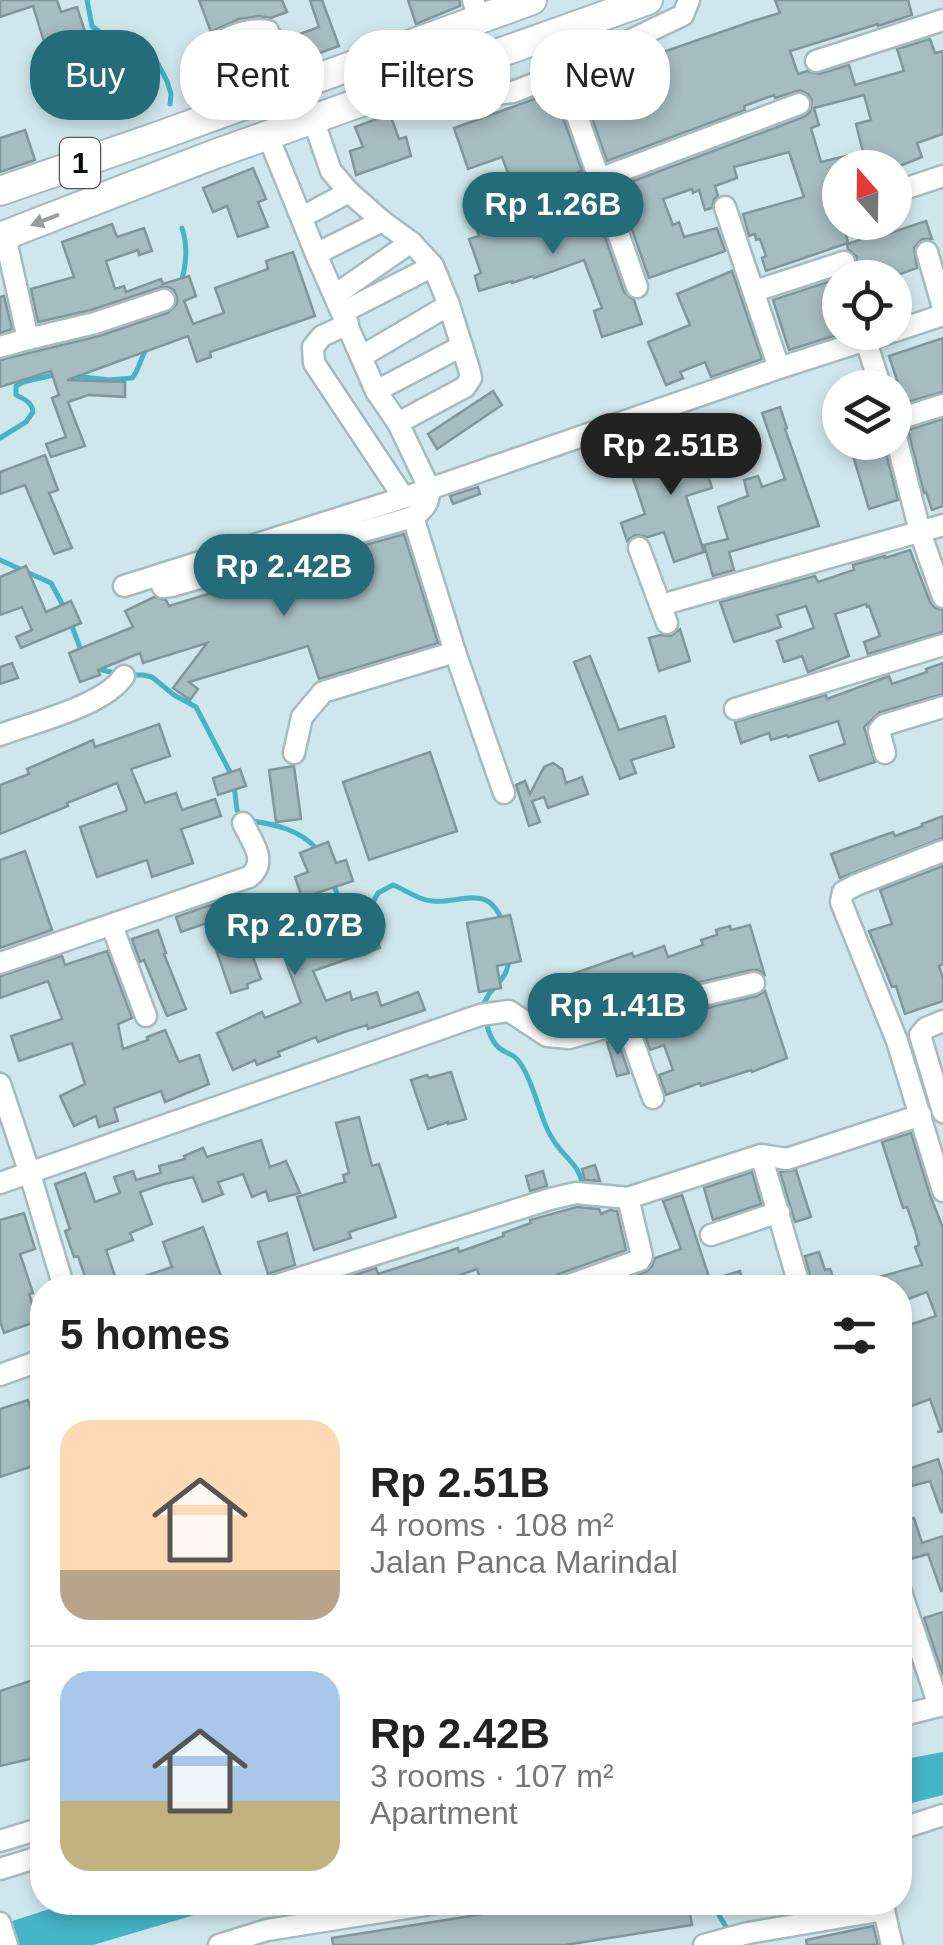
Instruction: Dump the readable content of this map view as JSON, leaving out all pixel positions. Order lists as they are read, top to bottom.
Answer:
{
  "streets": {
    "highway": ["1"]
  },
  "north": "top",
  "page": {
    "chip": [
      "Buy",
      "Rent",
      "Filters",
      "New"
    ],
    "price": [
      "Rp 1.26B",
      "Rp 2.51B",
      "Rp 2.42B",
      "Rp 2.07B",
      "Rp 1.41B"
    ],
    "heading": "5 homes",
    "list": [
      {
        "name": "Rp 2.51B",
        "note": "4 rooms · 108 m² · Jalan Panca Marindal"
      },
      {
        "name": "Rp 2.42B",
        "note": "3 rooms · 107 m² · Apartment"
      }
    ]
  }
}
